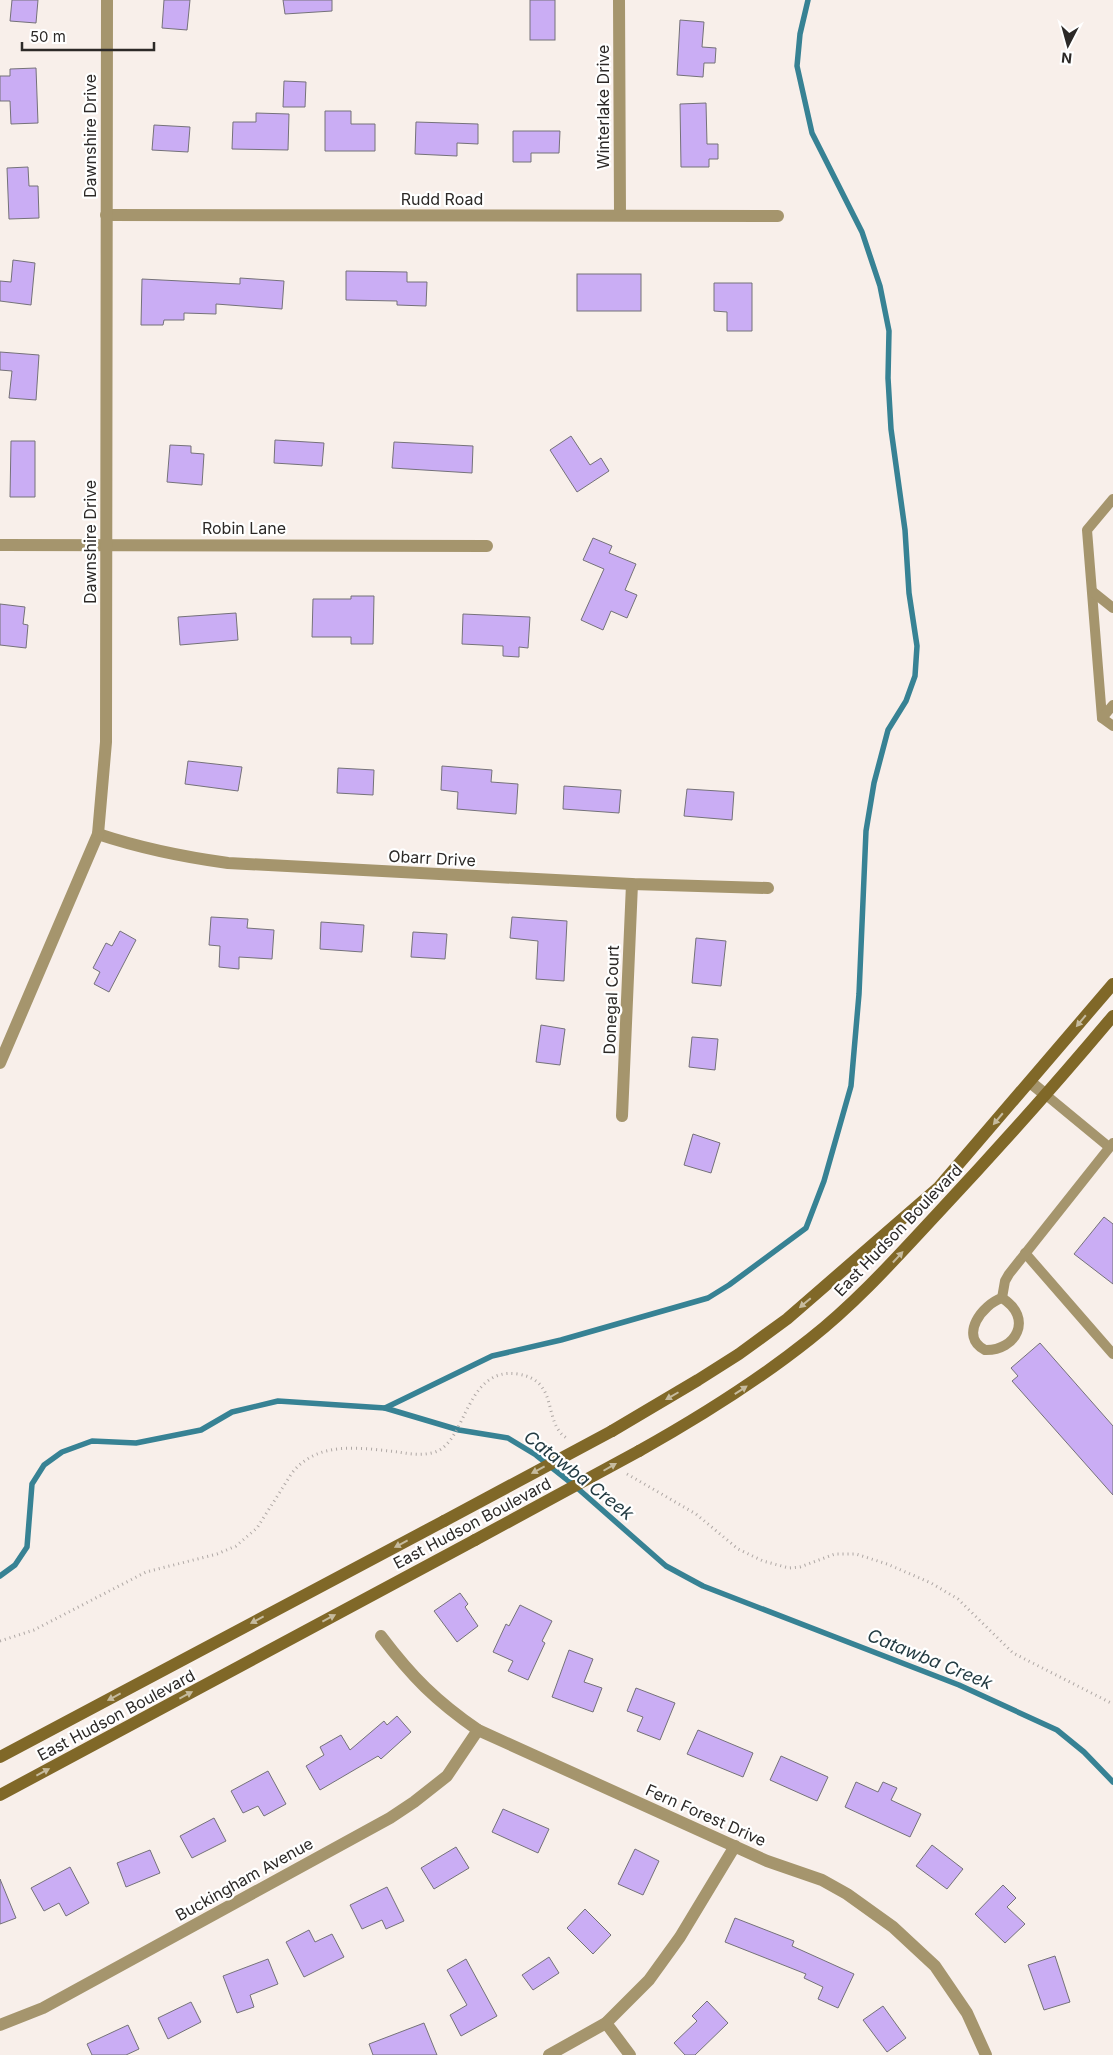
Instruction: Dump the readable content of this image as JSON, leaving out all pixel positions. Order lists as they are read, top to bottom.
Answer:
{
  "streets": {
    "main road": ["East Hudson Boulevard"],
    "street": [
      "Winterlake Drive",
      "Dawnshire Drive",
      "Rudd Road",
      "Robin Lane",
      "Obarr Drive",
      "Donegal Court",
      "Fern Forest Drive",
      "Buckingham Avenue"
    ]
  },
  "crossings": [
    ["Winterlake Drive", "Rudd Road"],
    ["Dawnshire Drive", "Rudd Road"],
    ["Dawnshire Drive", "Robin Lane"],
    ["Dawnshire Drive", "Obarr Drive"],
    ["Obarr Drive", "Donegal Court"],
    ["Fern Forest Drive", "Buckingham Avenue"]
  ],
  "water": ["Catawba Creek"],
  "scale_bar": "50 m",
  "north": "bottom"
}
